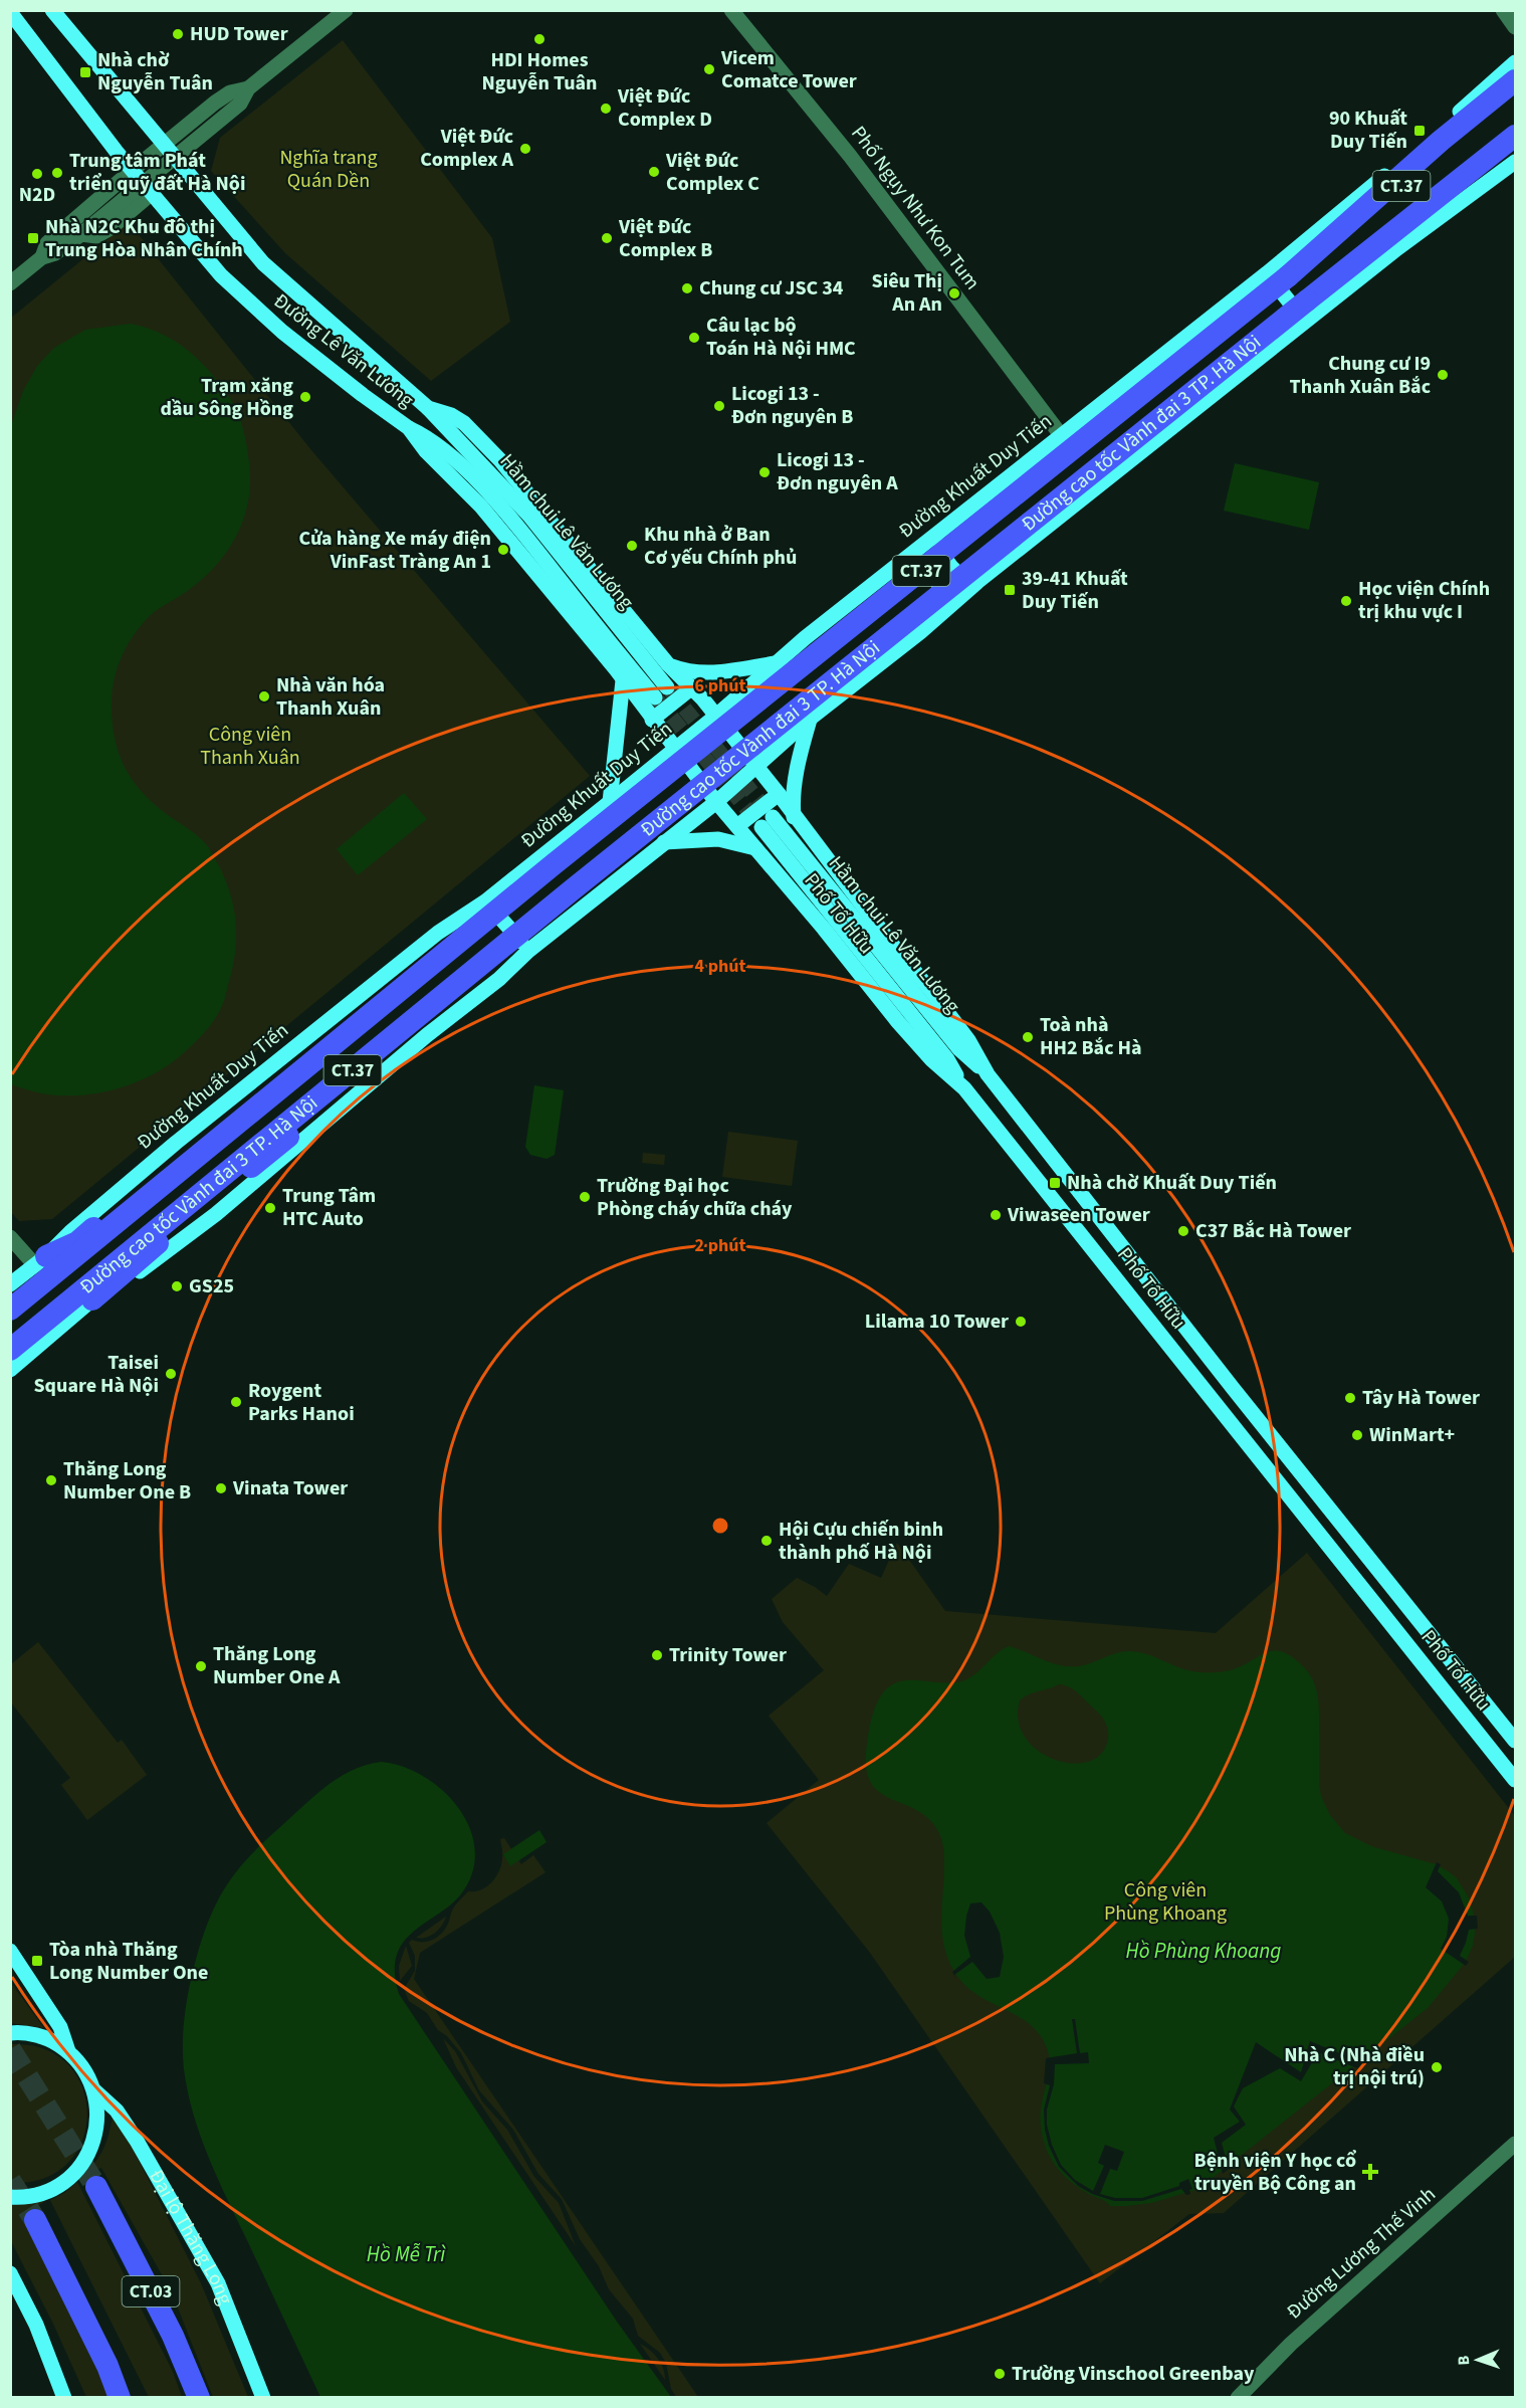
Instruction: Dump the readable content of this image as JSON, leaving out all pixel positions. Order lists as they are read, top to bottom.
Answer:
{
  "streets": {
    "highway": ["CT.37", "Đường cao tốc Vành đai 3 TP. Hà Nội", "CT.03"],
    "main road": [
      "Đường Lê Văn Lương",
      "Đường Khuất Duy Tiến",
      "Hầm chui Lê Văn Lương",
      "Phố Tố Hữu",
      "Đại lộ Thăng Long"
    ],
    "street": ["Phố Ngụy Như Kon Tum", "Đường Lương Thế Vinh"]
  },
  "crossings": [
    ["Phố Ngụy Như Kon Tum", "Đường Khuất Duy Tiến"],
    ["Đường Lê Văn Lương", "Đường Khuất Duy Tiến"],
    ["Đường Lê Văn Lương", "Hầm chui Lê Văn Lương"],
    ["Đường Lê Văn Lương", "Phố Tố Hữu"],
    ["Đường cao tốc Vành đai 3 TP. Hà Nội", "Đường Khuất Duy Tiến"],
    ["Đường Khuất Duy Tiến", "Phố Tố Hữu"],
    ["Hầm chui Lê Văn Lương", "Phố Tố Hữu"]
  ],
  "water": ["Hồ Phùng Khoang", "Hồ Mễ Trì"],
  "parks": ["Nghĩa trang Quán Dền", "Công viên Thanh Xuân", "Công viên Phùng Khoang"],
  "places": {
    "other": [
      "HUD Tower",
      "HDI Homes Nguyễn Tuân",
      "Vicem Comatce Tower",
      "Việt Đức Complex D",
      "Việt Đức Complex A",
      "Việt Đức Complex C",
      "Trung tâm Phát triển quỹ đất Hà Nội",
      "N2D",
      "Việt Đức Complex B",
      "Chung cư JSC 34",
      "Siêu Thị An An",
      "Câu lạc bộ Toán Hà Nội HMC",
      "Chung cư I9 Thanh Xuân Bắc",
      "Trạm xăng dầu Sông Hồng",
      "Licogi 13 - Đơn nguyên B",
      "Licogi 13 - Đơn nguyên A",
      "Khu nhà ở Ban Cơ yếu Chính phủ",
      "Cửa hàng Xe máy điện VinFast Tràng An 1",
      "Học viện Chính trị khu vực I",
      "Nhà văn hóa Thanh Xuân",
      "Toà nhà HH2 Bắc Hà",
      "Trường Đại học Phòng cháy chữa cháy",
      "Trung Tâm HTC Auto",
      "Viwaseen Tower",
      "C37 Bắc Hà Tower",
      "GS25",
      "Lilama 10 Tower",
      "Taisei Square Hà Nội",
      "Tây Hà Tower",
      "Roygent Parks Hanoi",
      "WinMart+",
      "Thăng Long Number One B",
      "Vinata Tower",
      "Hội Cựu chiến binh thành phố Hà Nội",
      "Trinity Tower",
      "Thăng Long Number One A",
      "Nhà C (Nhà điều trị nội trú)",
      "Trường Vinschool Greenbay"
    ],
    "transit": [
      "Nhà chờ Nguyễn Tuân",
      "90 Khuất Duy Tiến",
      "Nhà N2C Khu đô thị Trung Hòa Nhân Chính",
      "39-41 Khuất Duy Tiến",
      "Nhà chờ Khuất Duy Tiến",
      "Tòa nhà Thăng Long Number One"
    ],
    "health": ["Bệnh viện Y học cổ truyền Bộ Công an"]
  },
  "north": "left",
  "rings": ["6 phút", "4 phút", "2 phút"]
}
